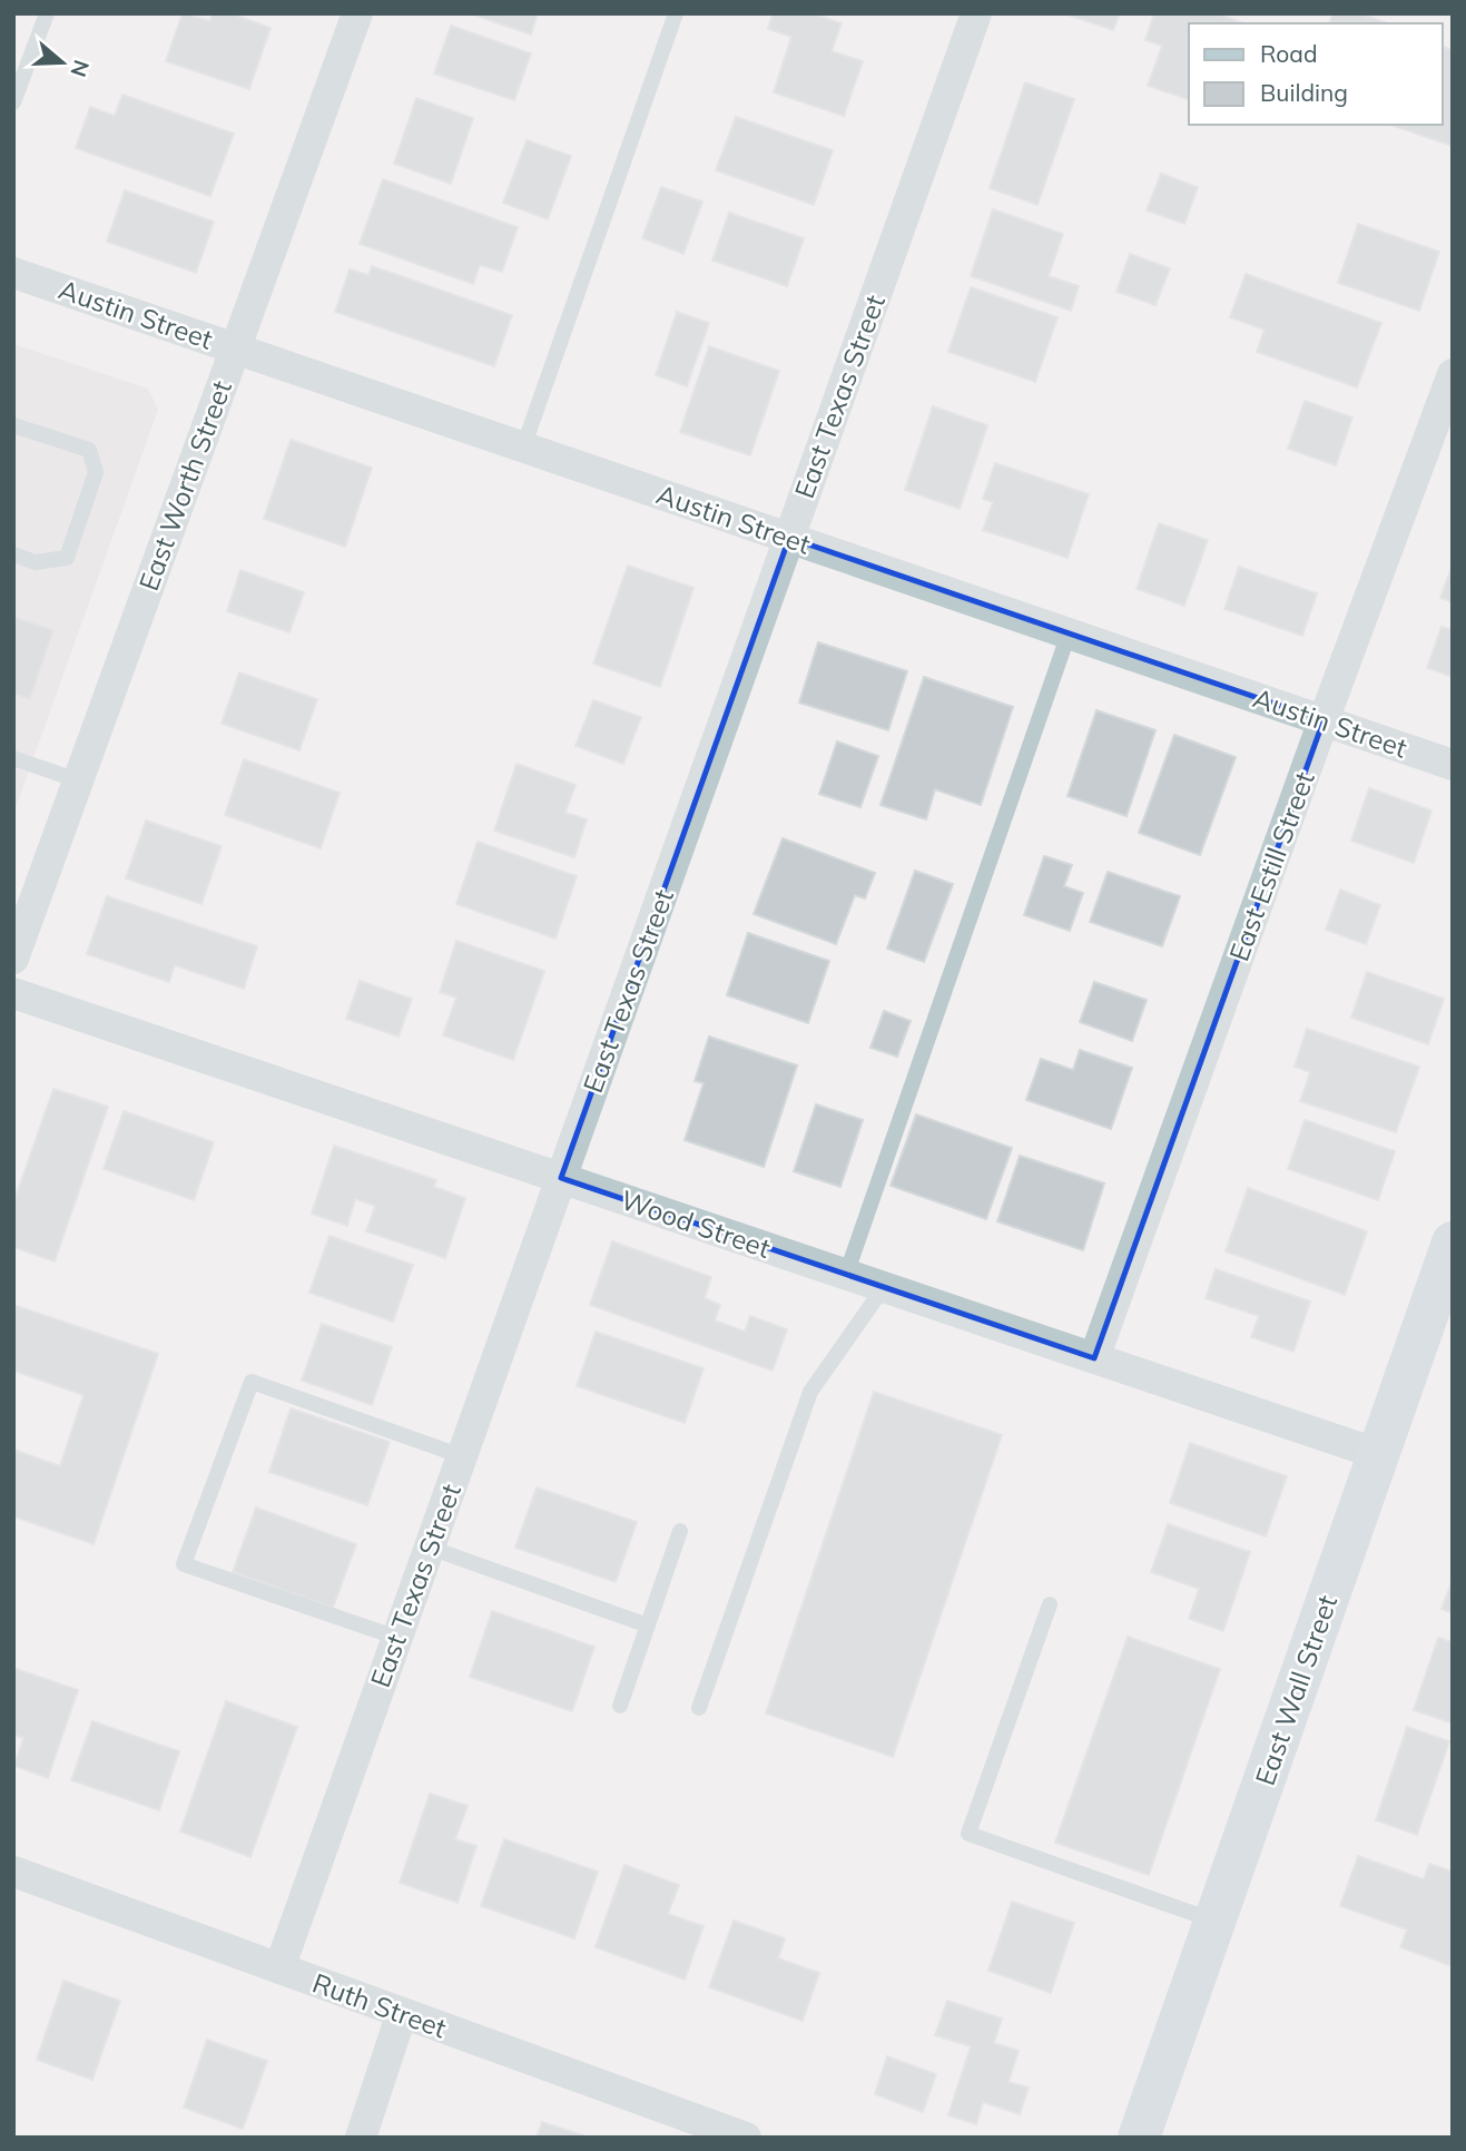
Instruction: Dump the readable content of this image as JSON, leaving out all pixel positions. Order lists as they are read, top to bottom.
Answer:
{
  "streets": {
    "street": [
      "Austin Street",
      "East Texas Street",
      "East Worth Street",
      "East Estill Street",
      "Wood Street",
      "East Wall Street",
      "Ruth Street"
    ]
  },
  "crossings": [
    ["Austin Street", "East Texas Street"],
    ["Austin Street", "East Worth Street"],
    ["Austin Street", "East Estill Street"],
    ["East Texas Street", "Wood Street"],
    ["East Texas Street", "Ruth Street"],
    ["East Estill Street", "Wood Street"],
    ["Wood Street", "East Wall Street"]
  ],
  "legend": ["Road", "Building"],
  "north": "right"
}
